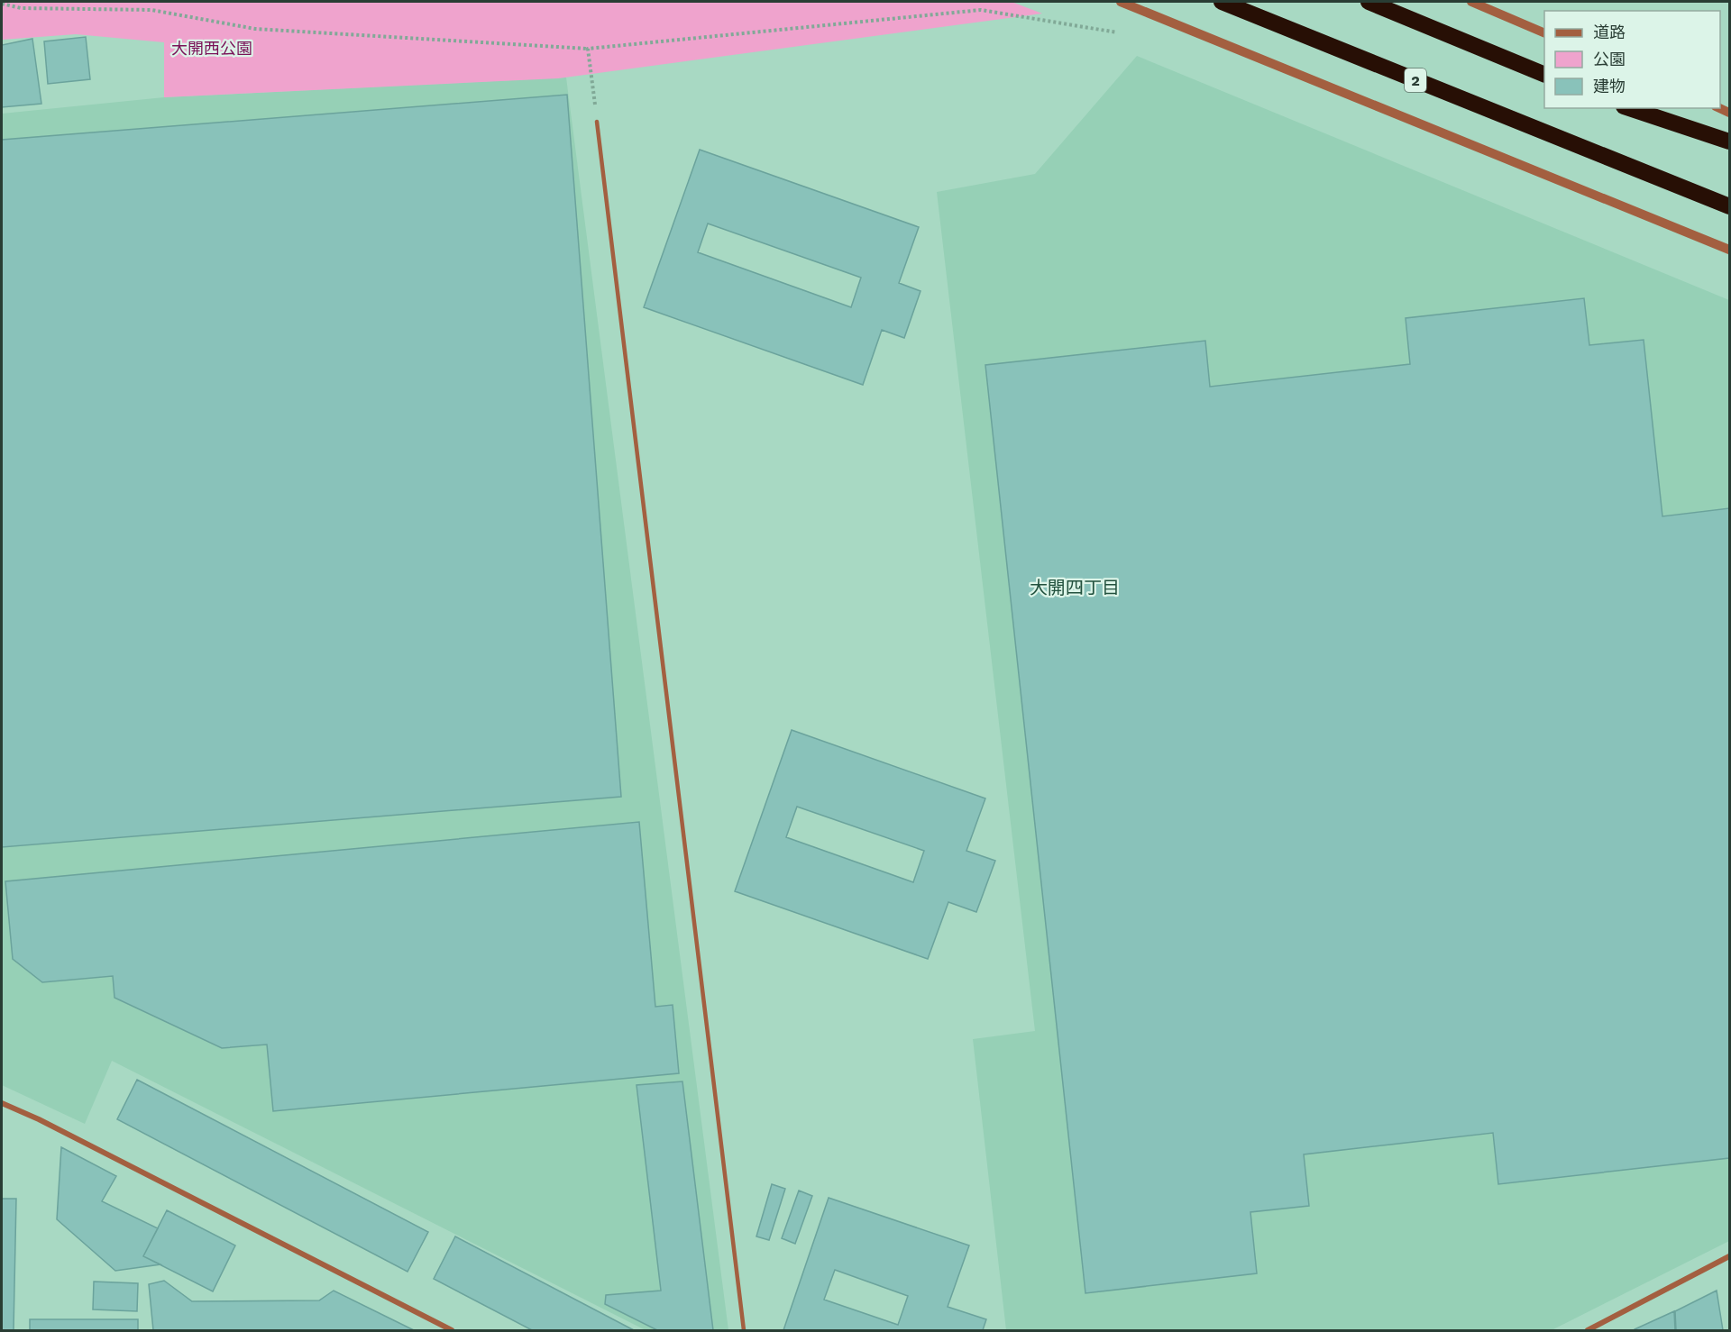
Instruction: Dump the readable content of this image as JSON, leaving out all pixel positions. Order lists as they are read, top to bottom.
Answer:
{
  "streets": {
    "highway": ["2"]
  },
  "districts": ["大開四丁目"],
  "parks": ["大開西公園"],
  "legend": ["道路", "公園", "建物"]
}
